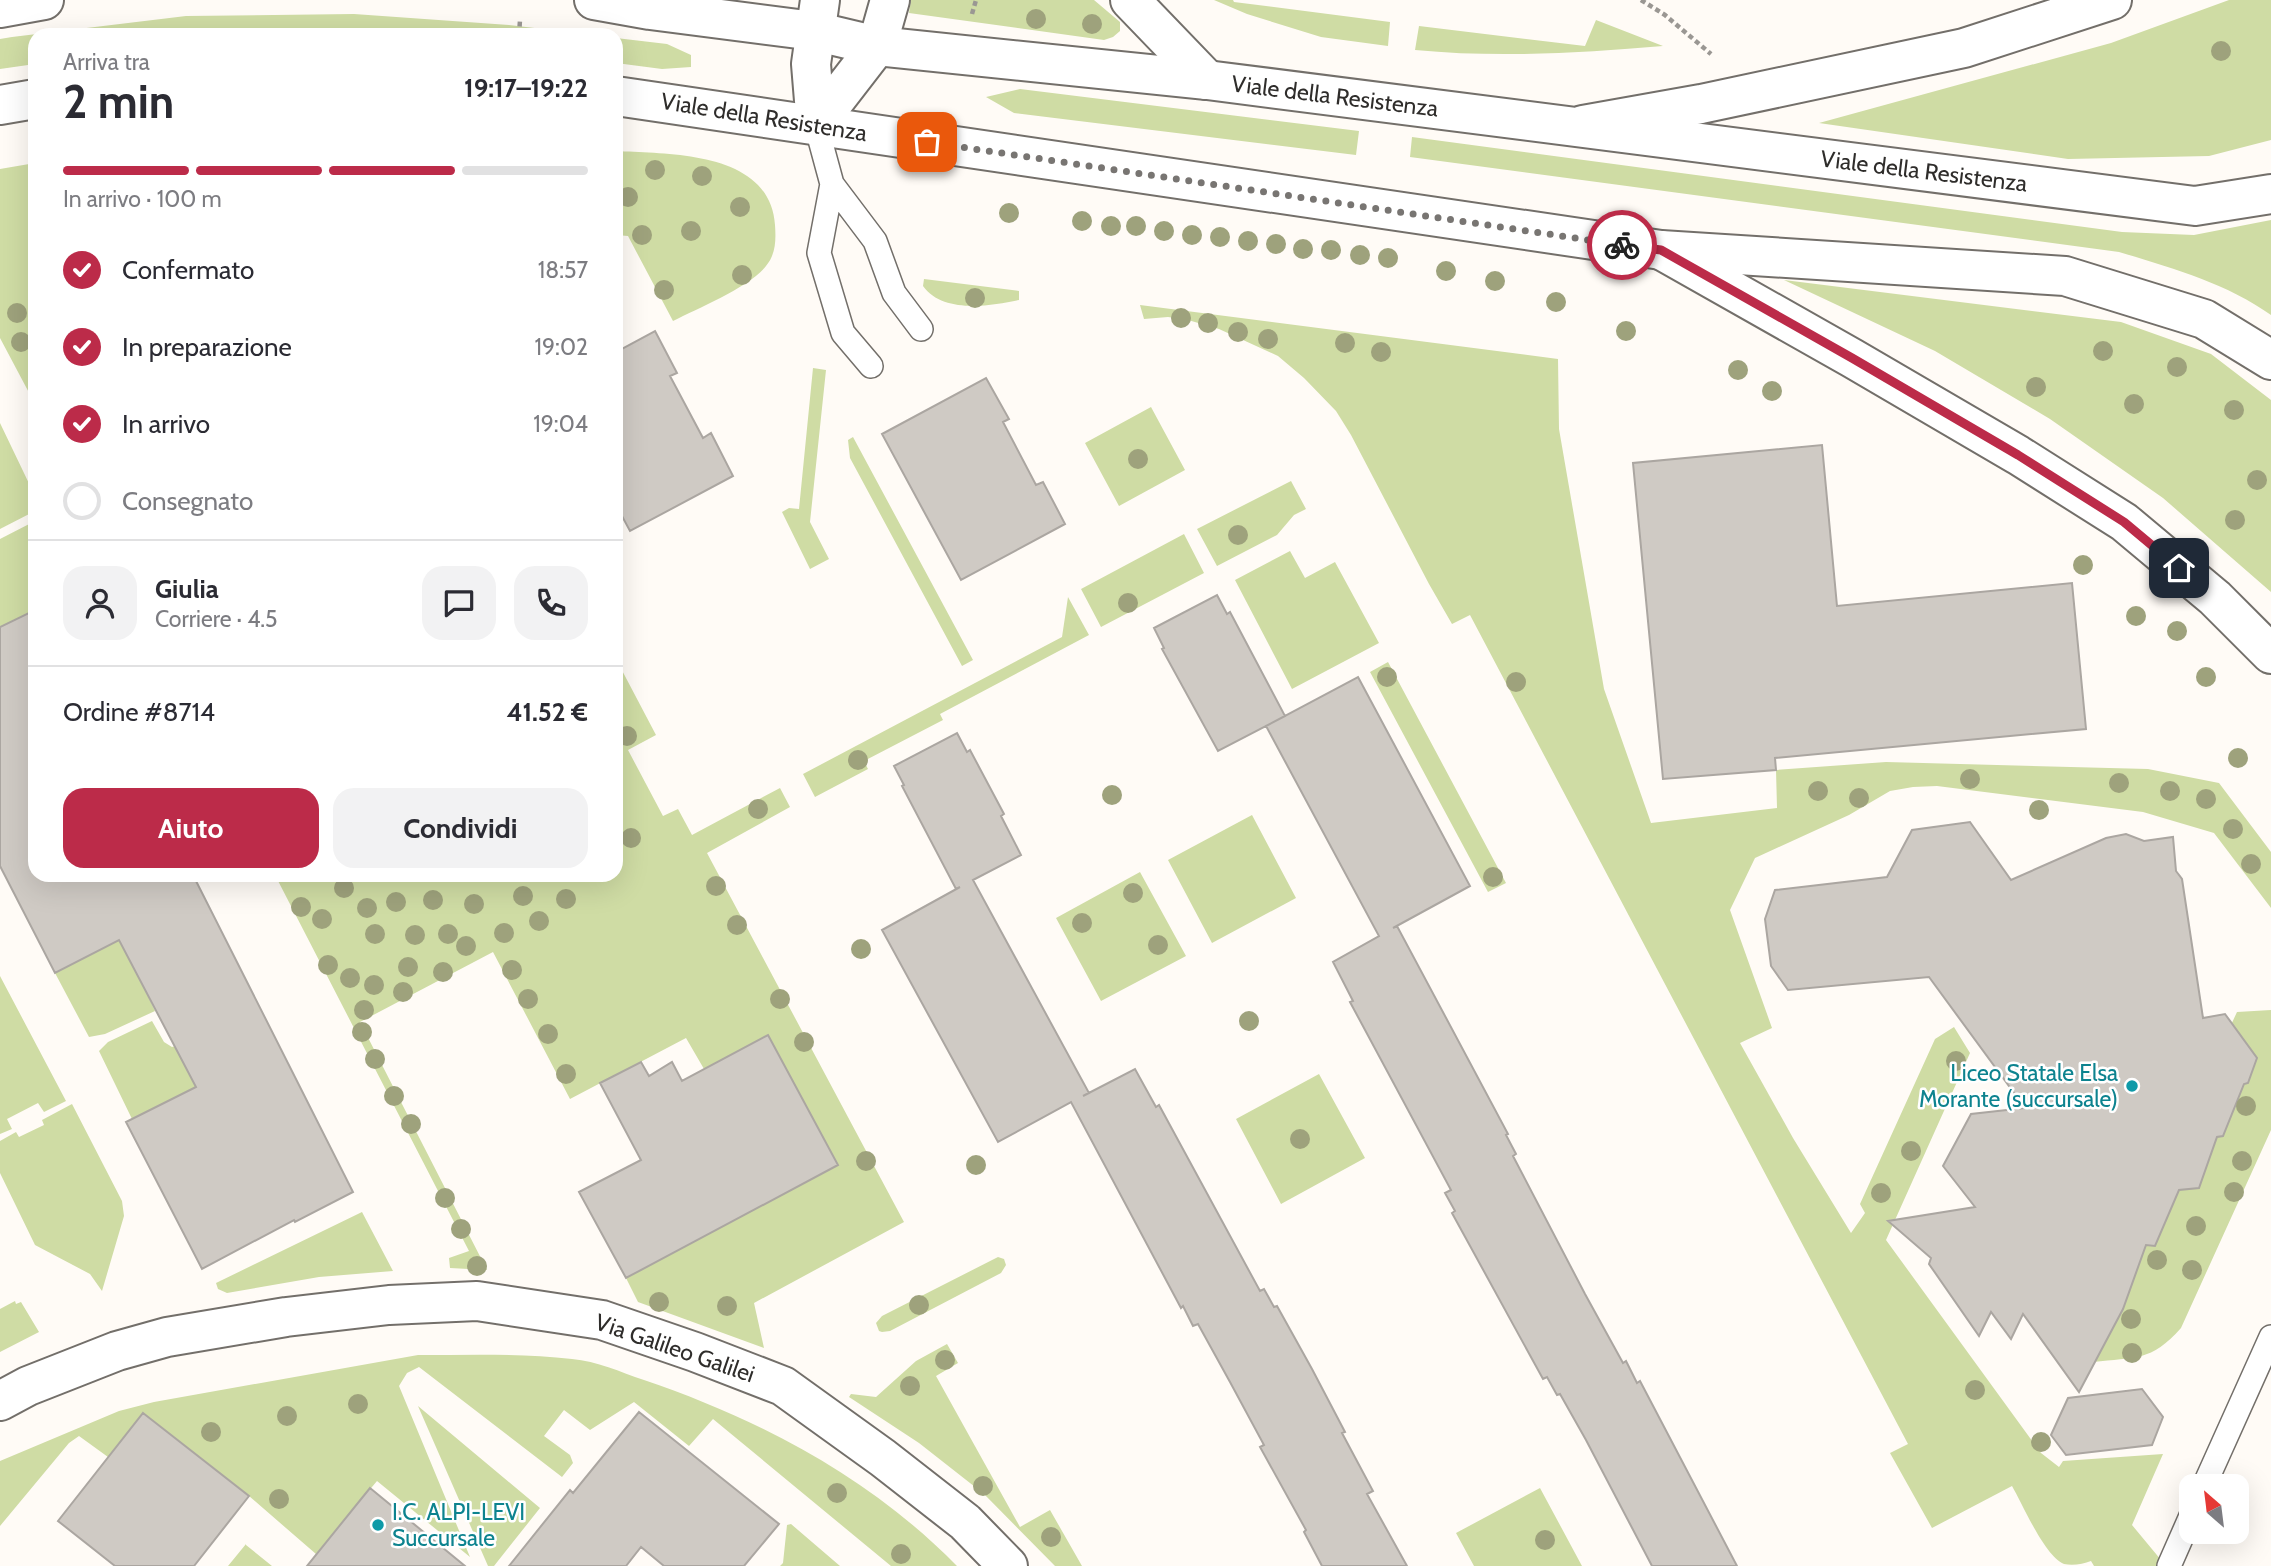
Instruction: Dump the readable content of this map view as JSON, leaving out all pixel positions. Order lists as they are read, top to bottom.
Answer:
{
  "streets": {
    "street": ["Viale della Resistenza", "Via Galileo Galilei"]
  },
  "places": ["Liceo Statale Elsa Morante (succursale)", "I.C. ALPI-LEVI Succursale"],
  "north": "top left",
  "page": {
    "heading": ["2 min", "Arriva tra", "19:17–19:22"],
    "panel": [
      "Giulia",
      "Corriere · 4.5",
      "Ordine #8714",
      "41.52 €"
    ],
    "bar": "In arrivo · 100 m",
    "list": [
      ["Confermato", "18:57"],
      ["In preparazione", "19:02"],
      ["In arrivo", "19:04"],
      "Consegnato"
    ],
    "buttons": ["Aiuto", "Condividi"]
  }
}
